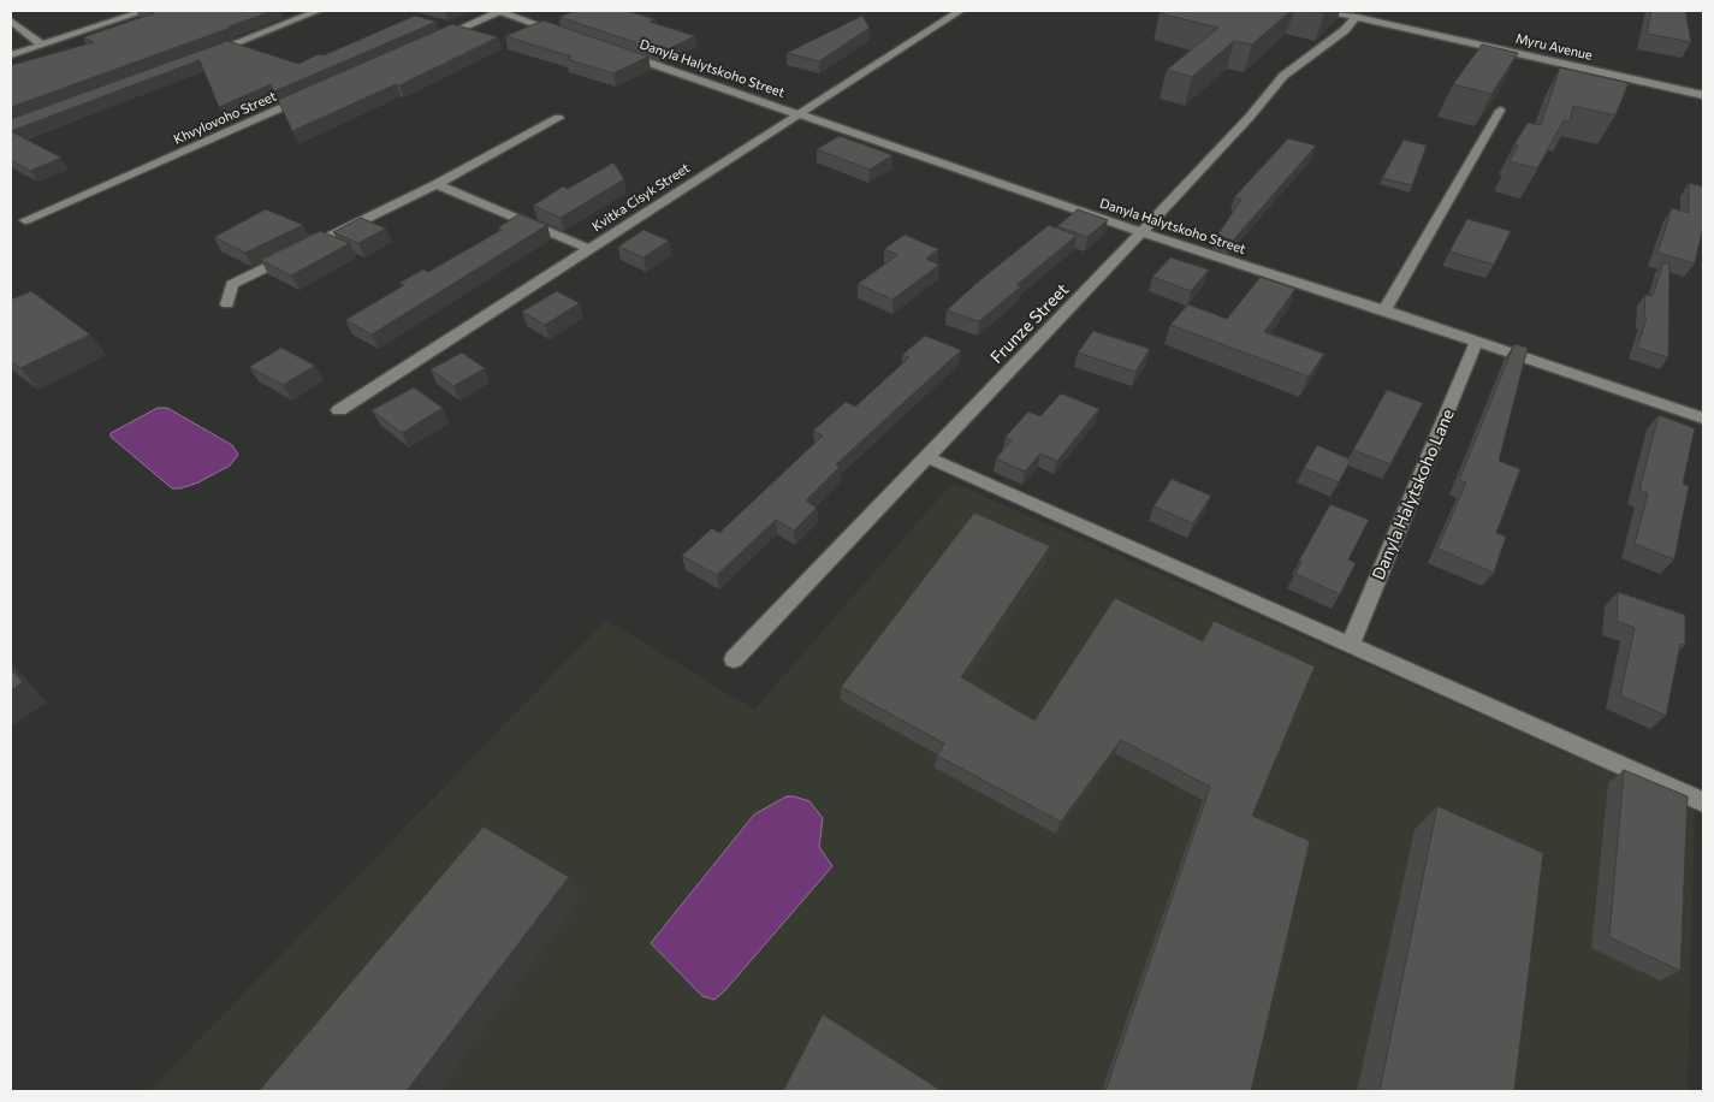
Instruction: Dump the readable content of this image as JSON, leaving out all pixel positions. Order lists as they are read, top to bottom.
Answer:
{
  "streets": {
    "street": [
      "Myru Avenue",
      "Danyla Halytskoho Street",
      "Khvylovoho Street",
      "Kvitka Cisyk Street",
      "Frunze Street",
      "Danyla Halytskoho Lane"
    ]
  },
  "crossings": [
    ["Myru Avenue", "Frunze Street"],
    ["Danyla Halytskoho Street", "Kvitka Cisyk Street"],
    ["Danyla Halytskoho Street", "Frunze Street"],
    ["Danyla Halytskoho Street", "Danyla Halytskoho Lane"]
  ]
}
